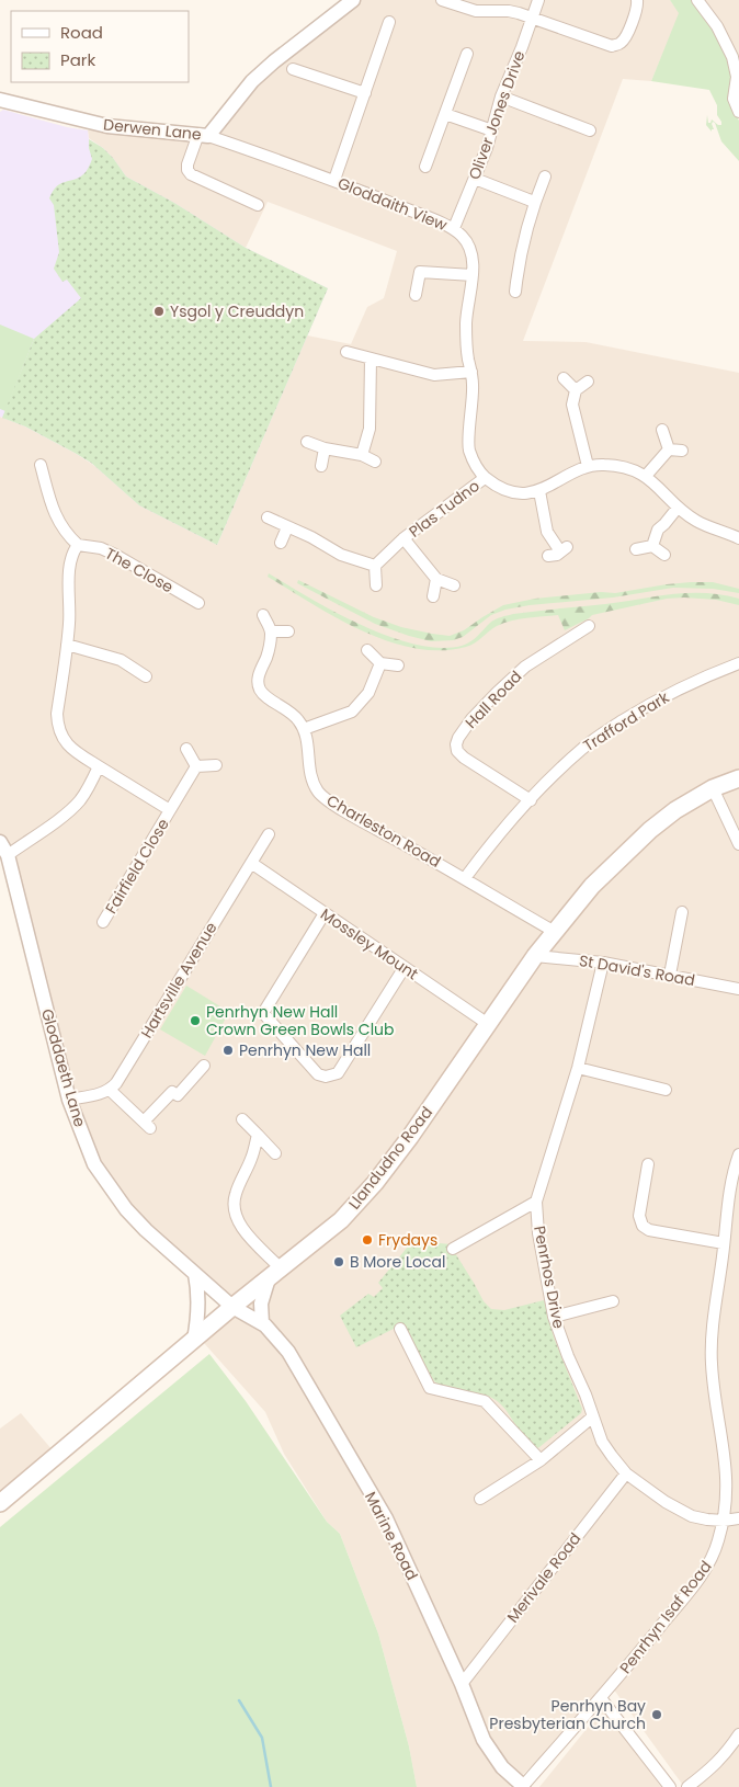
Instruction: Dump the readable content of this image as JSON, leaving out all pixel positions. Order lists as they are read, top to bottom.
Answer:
{
  "streets": {
    "main road": ["Llandudno Road"],
    "street": [
      "Oliver Jones Drive",
      "Derwen Lane",
      "Gloddaith View",
      "Plas Tudno",
      "The Close",
      "Hall Road",
      "Trafford Park",
      "Charleston Road",
      "Fairfield Close",
      "Mossley Mount",
      "St David's Road",
      "Hartsville Avenue",
      "Gloddaeth Lane",
      "Penrhos Drive",
      "Marine Road",
      "Merivale Road",
      "Penrhyn Isaf Road"
    ]
  },
  "crossings": [
    ["Oliver Jones Drive", "Gloddaith View"],
    ["Derwen Lane", "Gloddaith View"],
    ["Gloddaith View", "Plas Tudno"],
    ["The Close", "Fairfield Close"],
    ["Hall Road", "Trafford Park"],
    ["Trafford Park", "Charleston Road"],
    ["Charleston Road", "Llandudno Road"],
    ["Mossley Mount", "Hartsville Avenue"],
    ["Mossley Mount", "Llandudno Road"],
    ["St David's Road", "Llandudno Road"],
    ["St David's Road", "Penrhos Drive"],
    ["Gloddaeth Lane", "Llandudno Road"],
    ["Gloddaeth Lane", "Marine Road"],
    ["Llandudno Road", "Marine Road"],
    ["Penrhos Drive", "Merivale Road"],
    ["Penrhos Drive", "Penrhyn Isaf Road"],
    ["Marine Road", "Merivale Road"],
    ["Marine Road", "Penrhyn Isaf Road"]
  ],
  "places": [
    "Ysgol y Creuddyn",
    "Penrhyn New Hall Crown Green Bowls Club",
    "Penrhyn New Hall",
    "Frydays",
    "B More Local",
    "Penrhyn Bay Presbyterian Church"
  ],
  "legend": ["Road", "Park"]
}
